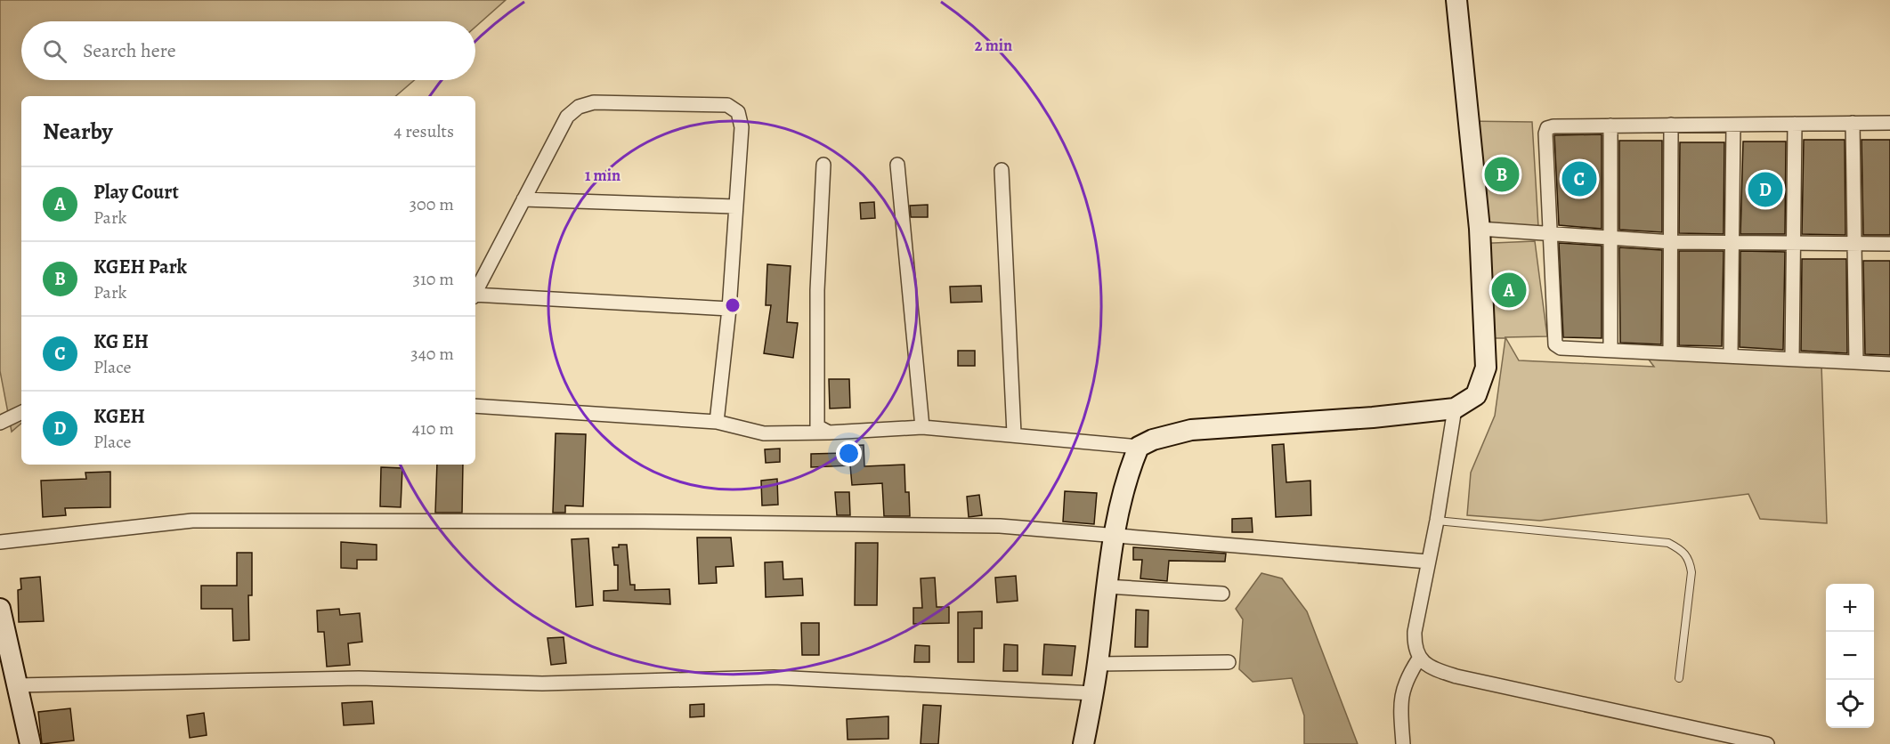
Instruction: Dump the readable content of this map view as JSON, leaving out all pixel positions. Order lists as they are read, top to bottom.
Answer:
{
  "page": {
    "search": "Search here",
    "heading": ["Nearby", "4 results"],
    "pins": [
      "B",
      "C",
      "D",
      "A"
    ],
    "list": [
      {
        "mark": "A",
        "name": "Play Court",
        "note": "Park",
        "value": "300 m"
      },
      {
        "mark": "B",
        "name": "KGEH Park",
        "note": "Park",
        "value": "310 m"
      },
      {
        "mark": "C",
        "name": "KG EH",
        "note": "Place",
        "value": "340 m"
      },
      {
        "mark": "D",
        "name": "KGEH",
        "note": "Place",
        "value": "410 m"
      }
    ],
    "map_buttons": ["+", "−"]
  },
  "rings": ["2 min", "1 min"]
}
